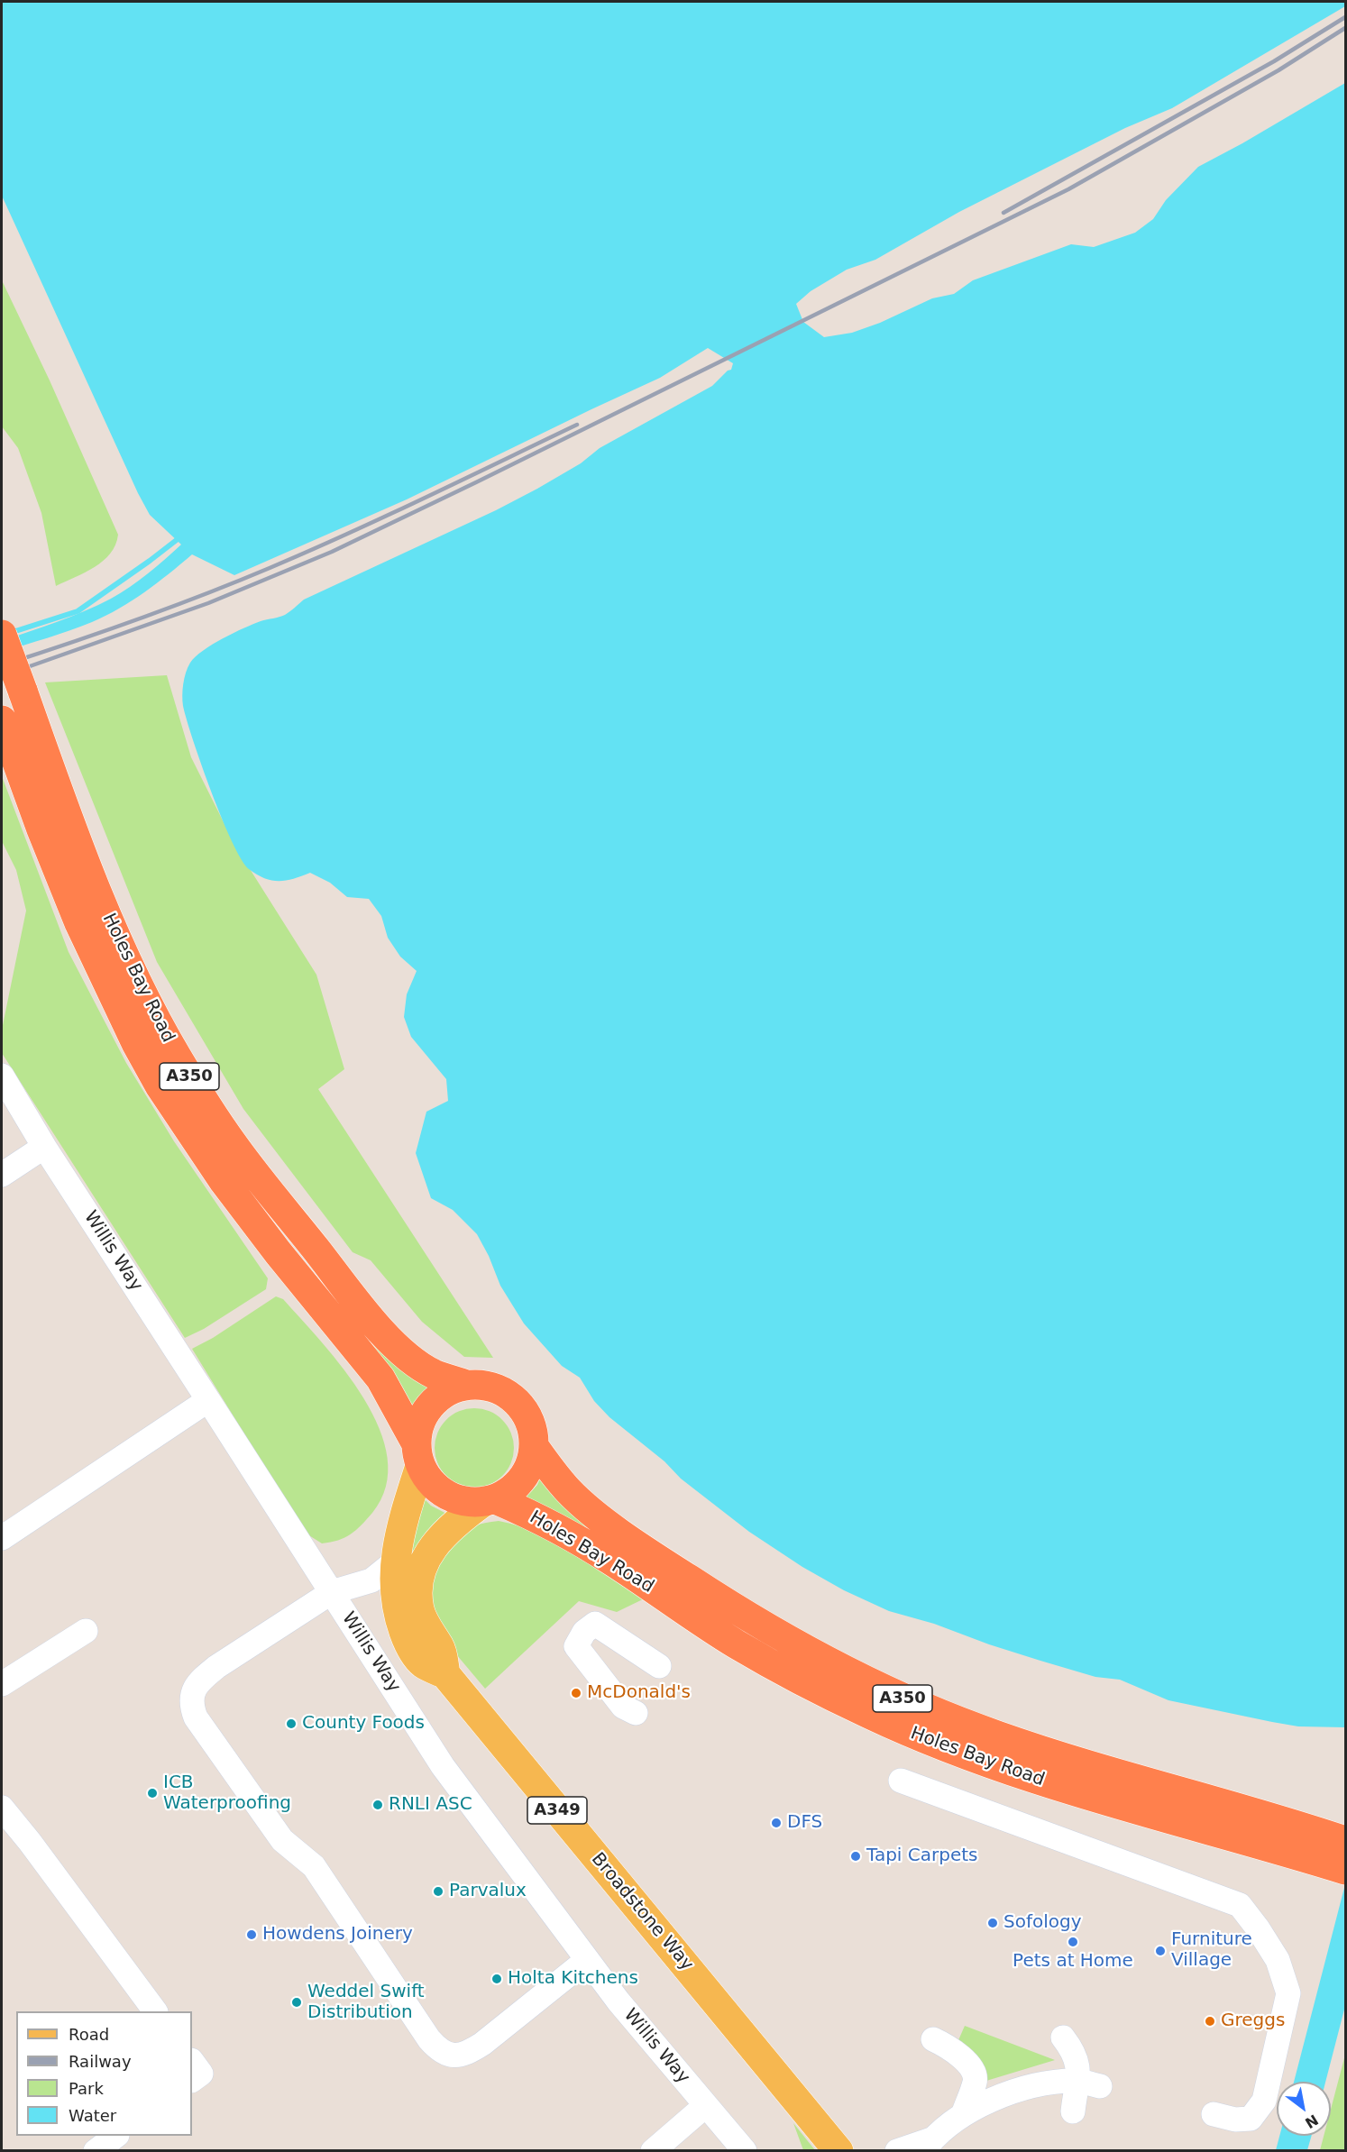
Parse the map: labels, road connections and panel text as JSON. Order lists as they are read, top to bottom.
{
  "streets": {
    "highway": ["Holes Bay Road", "A350"],
    "main road": ["A349", "Broadstone Way"],
    "street": ["Willis Way"]
  },
  "crossings": [
    ["Holes Bay Road", "Broadstone Way"],
    ["Willis Way", "Broadstone Way"]
  ],
  "places": [
    "McDonald's",
    "County Foods",
    "ICB Waterproofing",
    "RNLI ASC",
    "DFS",
    "Tapi Carpets",
    "Parvalux",
    "Sofology",
    "Howdens Joinery",
    "Pets at Home",
    "Furniture Village",
    "Holta Kitchens",
    "Weddel Swift Distribution",
    "Greggs"
  ],
  "legend": [
    "Road",
    "Railway",
    "Park",
    "Water"
  ],
  "north": "bottom right"
}
